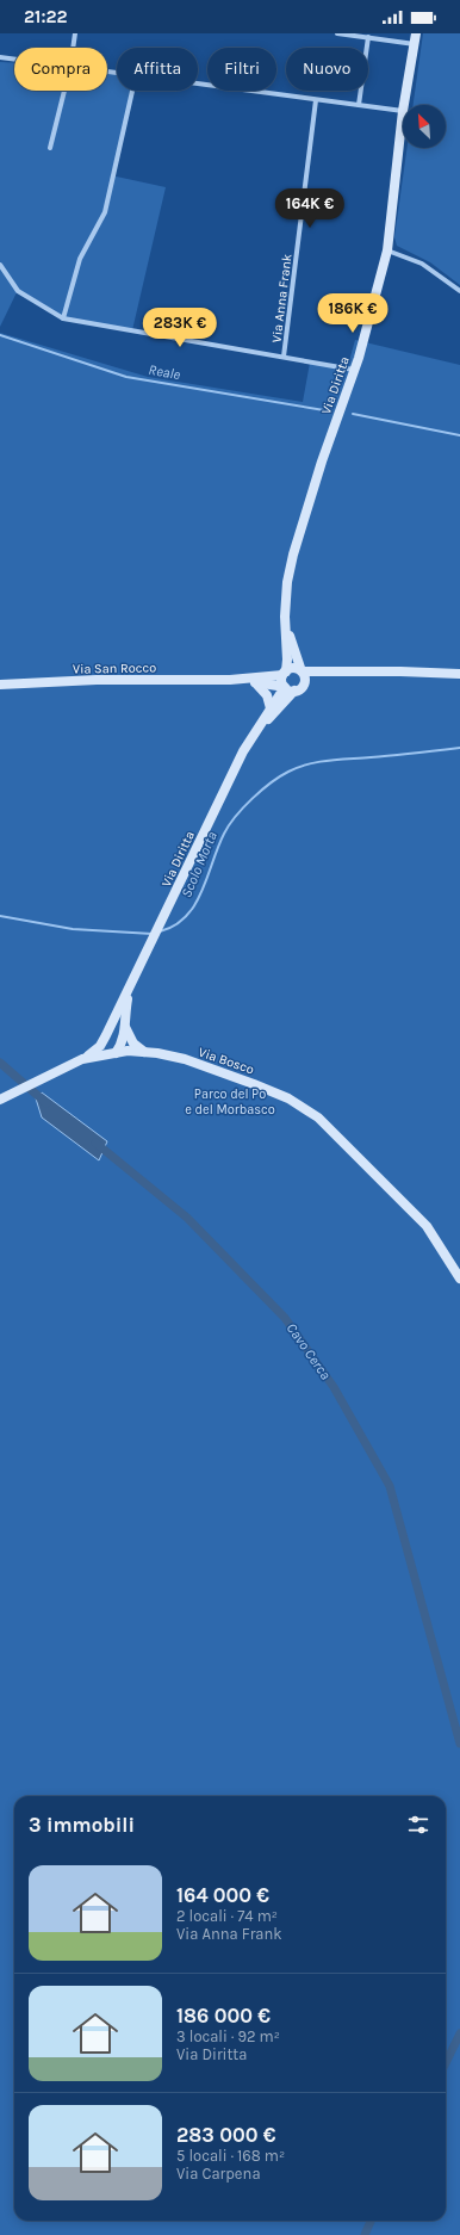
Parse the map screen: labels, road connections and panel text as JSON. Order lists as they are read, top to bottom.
{
  "streets": {
    "street": [
      "Via Anna Frank",
      "Via Diritta",
      "Via San Rocco",
      "Via Bosco"
    ]
  },
  "crossings": [
    ["Via Diritta", "Via San Rocco"],
    ["Via Diritta", "Via Bosco"]
  ],
  "water": ["Reale", "Scolo Morta", "Cavo Cerca"],
  "parks": ["Parco del Po e del Morbasco"],
  "north": "top left",
  "page": {
    "status": "21:22",
    "chip": [
      "Compra",
      "Affitta",
      "Filtri",
      "Nuovo"
    ],
    "price": ["164K €", "186K €", "283K €"],
    "heading": "3 immobili",
    "list": [
      {
        "name": "164 000 €",
        "note": "2 locali · 74 m² · Via Anna Frank"
      },
      {
        "name": "186 000 €",
        "note": "3 locali · 92 m² · Via Diritta"
      },
      {
        "name": "283 000 €",
        "note": "5 locali · 168 m² · Via Carpena"
      }
    ]
  }
}
